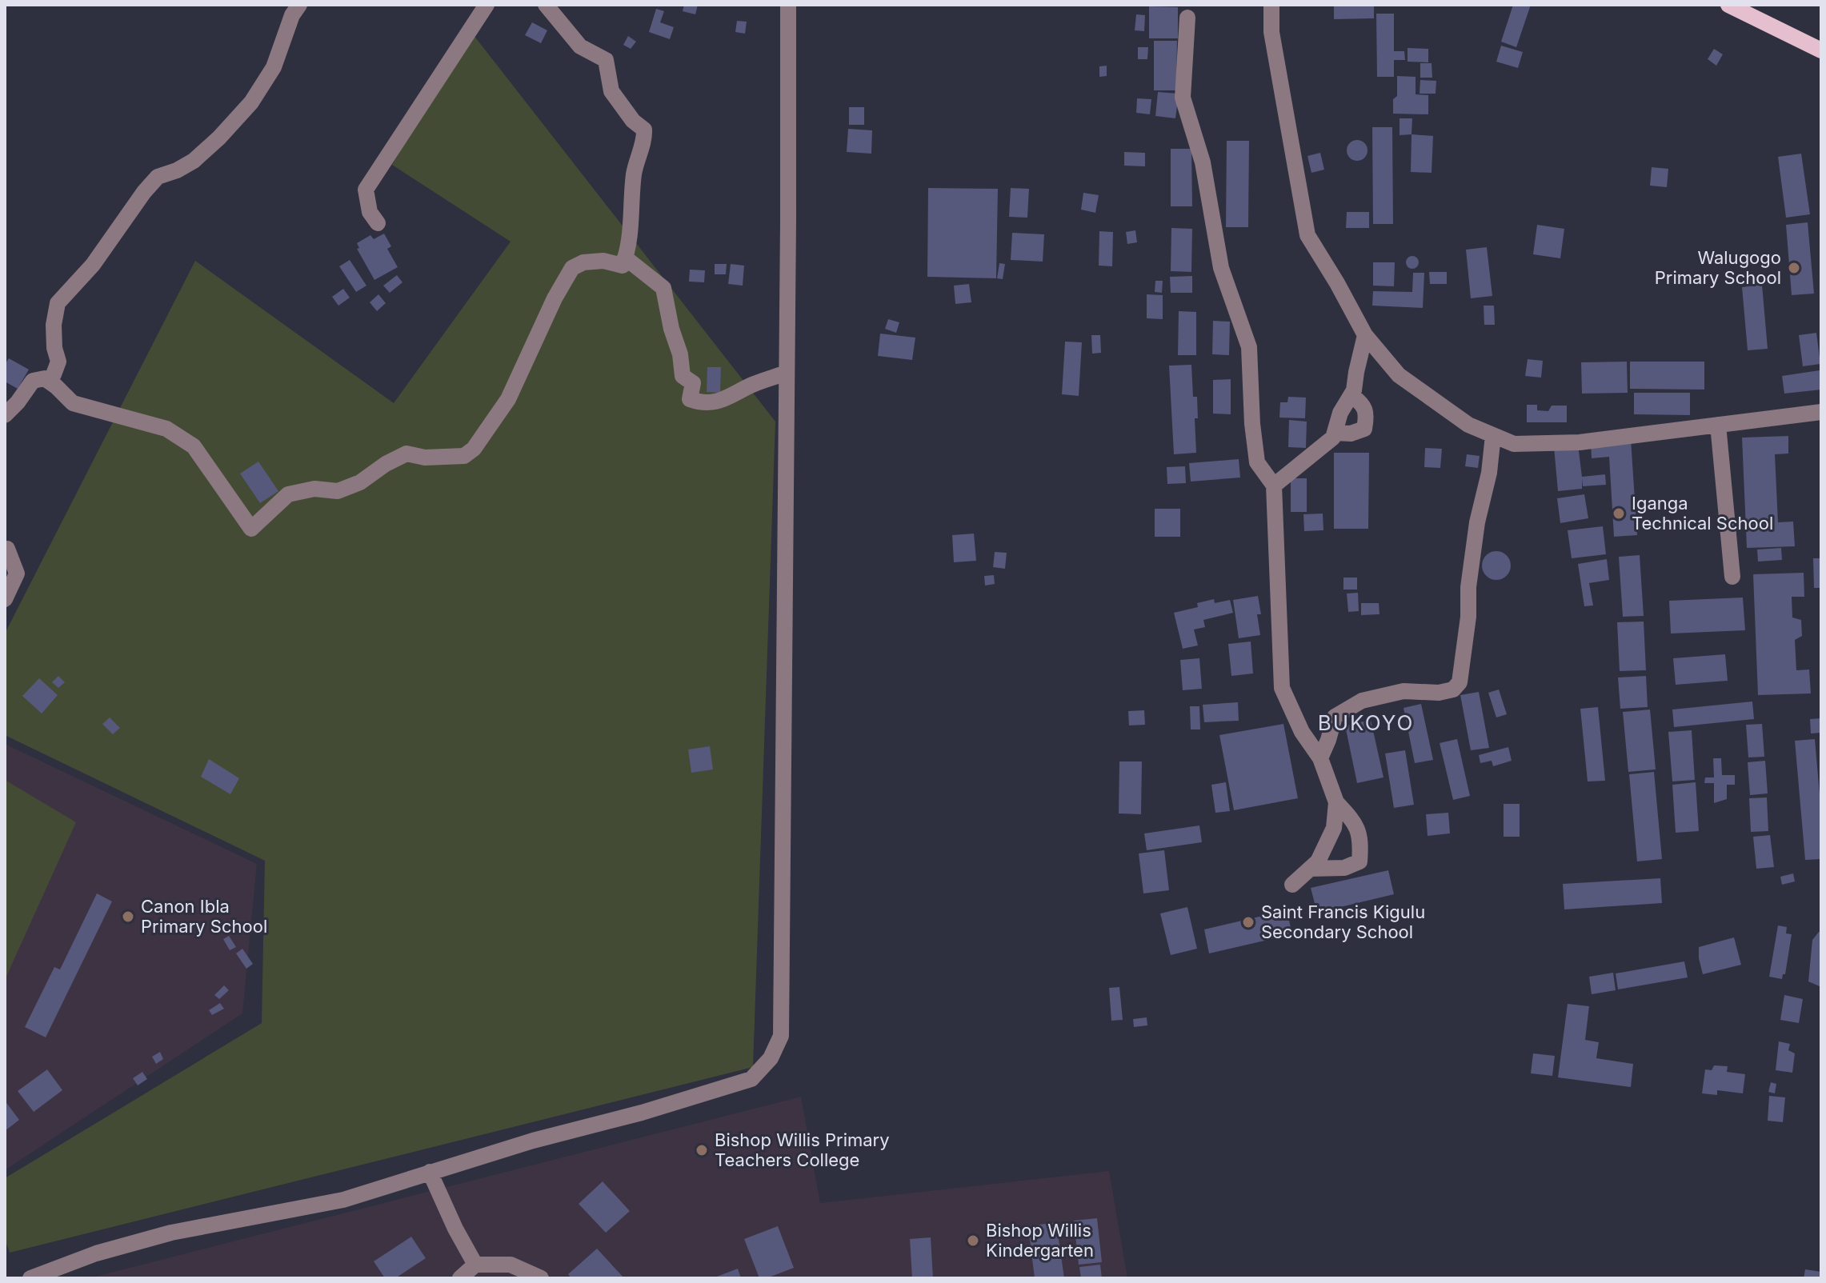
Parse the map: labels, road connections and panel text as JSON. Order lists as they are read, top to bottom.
{
  "districts": ["BUKOYO"],
  "places": [
    "Walugogo Primary School",
    "Iganga Technical School",
    "Canon Ibla Primary School",
    "Saint Francis Kigulu Secondary School",
    "Bishop Willis Primary Teachers College",
    "Bishop Willis Kindergarten"
  ]
}
